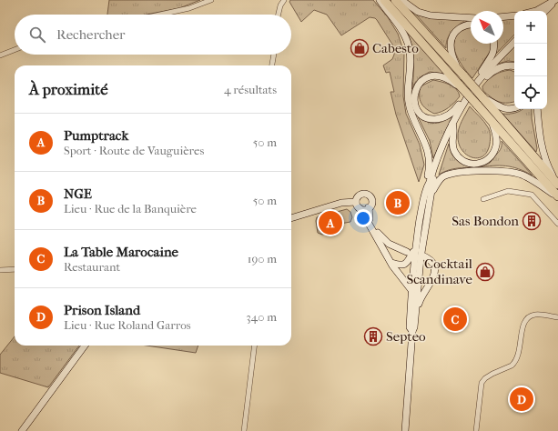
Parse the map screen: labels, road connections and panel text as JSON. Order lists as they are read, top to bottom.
{
  "places": {
    "shop": ["Cabesto", "Cocktail Scandinave"],
    "building": ["Sas Bondon", "Septeo"]
  },
  "north": "top left",
  "page": {
    "map_buttons": ["+", "−"],
    "search": "Rechercher",
    "heading": ["À proximité", "4 résultats"],
    "list": [
      {
        "mark": "A",
        "name": "Pumptrack",
        "note": "Sport · Route de Vauguières",
        "value": "50 m"
      },
      {
        "mark": "B",
        "name": "NGE",
        "note": "Lieu · Rue de la Banquière",
        "value": "50 m"
      },
      {
        "mark": "C",
        "name": "La Table Marocaine",
        "note": "Restaurant",
        "value": "190 m"
      },
      {
        "mark": "D",
        "name": "Prison Island",
        "note": "Lieu · Rue Roland Garros",
        "value": "340 m"
      }
    ],
    "pins": [
      "B",
      "A",
      "C",
      "D"
    ]
  }
}
